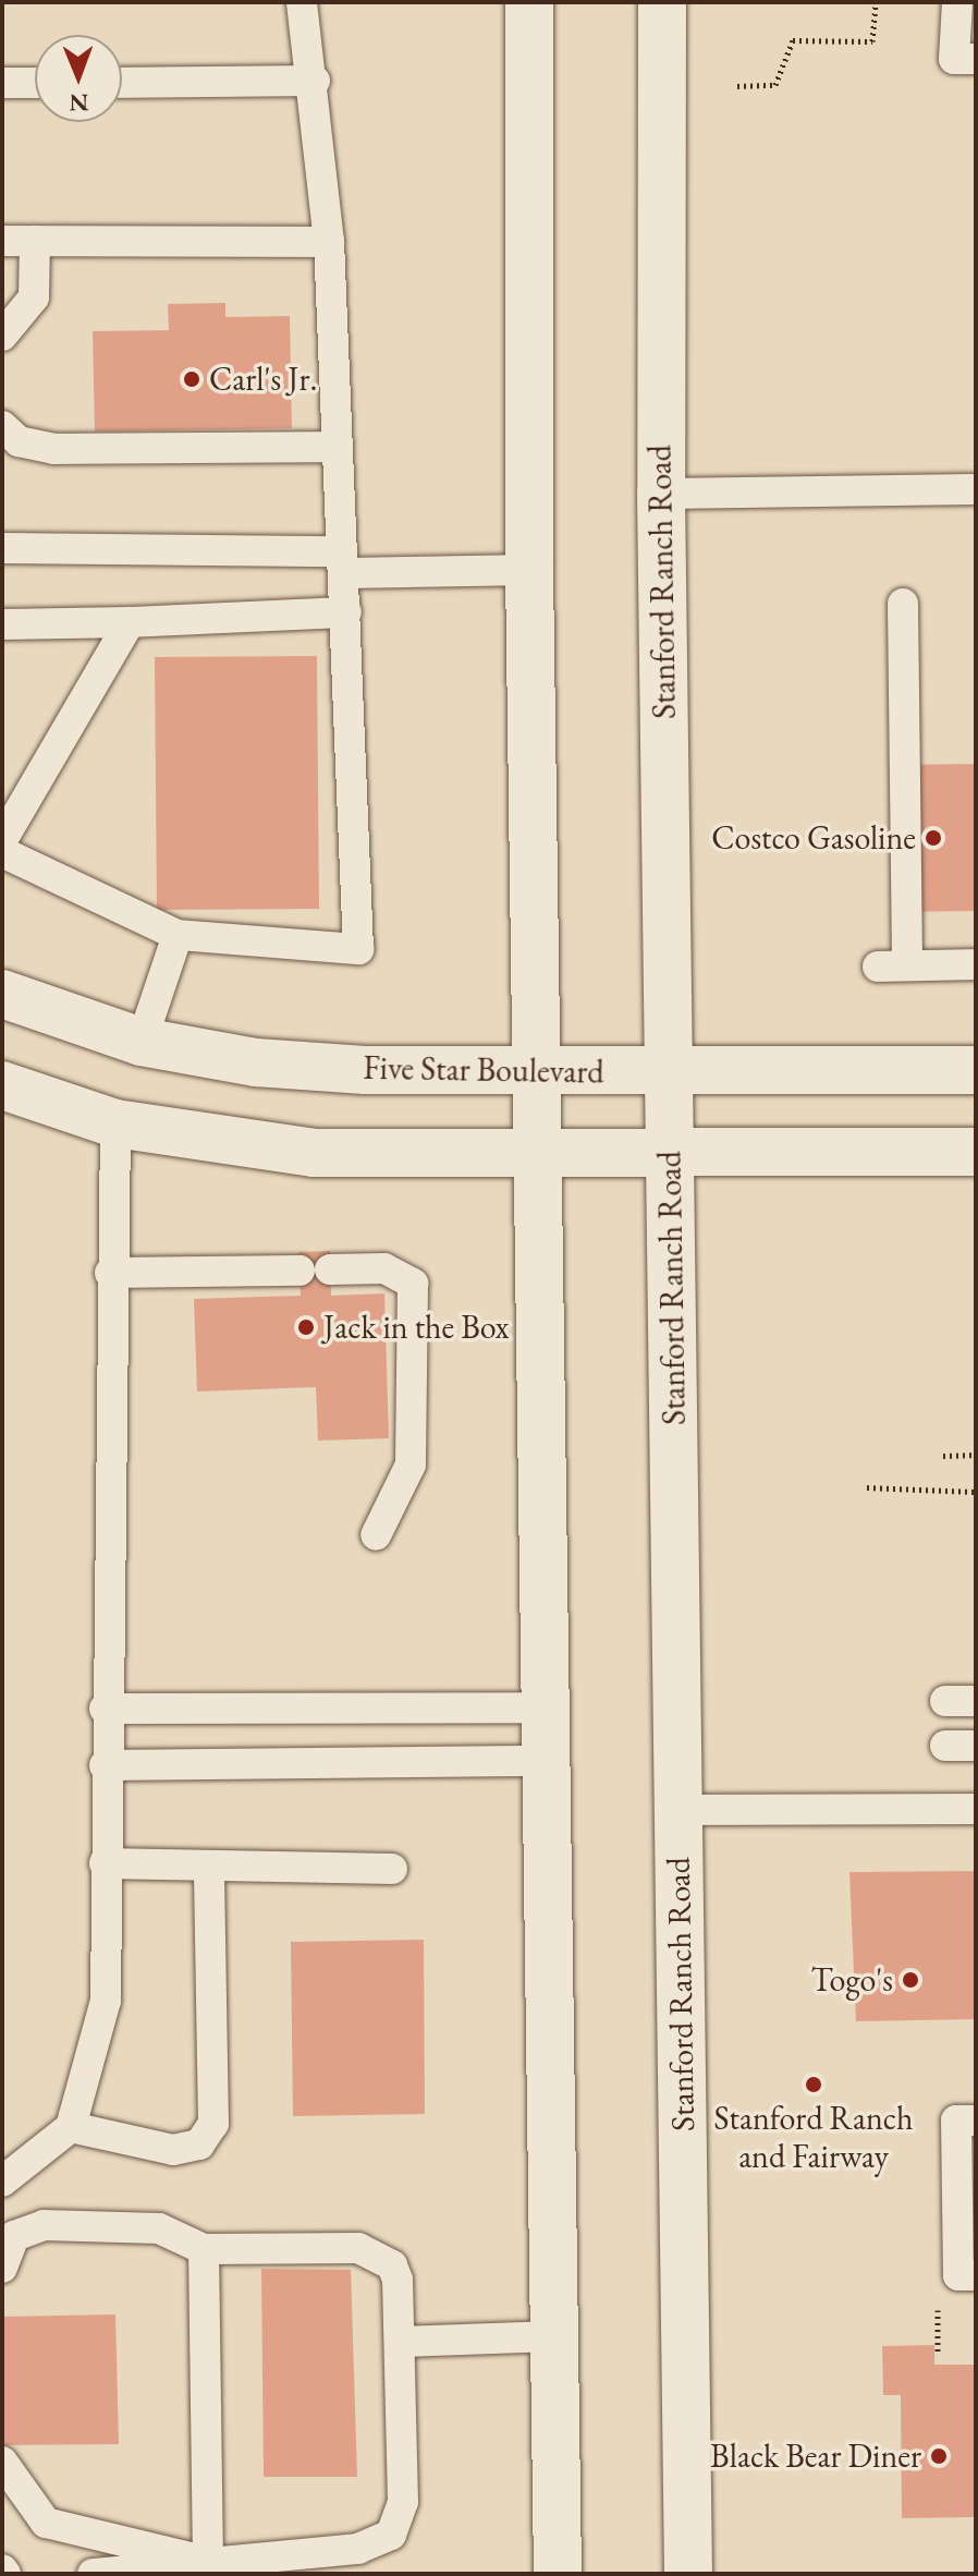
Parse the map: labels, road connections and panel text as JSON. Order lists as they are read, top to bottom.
{
  "streets": {
    "main road": ["Stanford Ranch Road", "Five Star Boulevard"]
  },
  "crossings": [
    ["Stanford Ranch Road", "Five Star Boulevard"]
  ],
  "places": [
    "Carl's Jr.",
    "Costco Gasoline",
    "Jack in the Box",
    "Togo's",
    "Stanford Ranch and Fairway",
    "Black Bear Diner"
  ],
  "north": "bottom"
}
